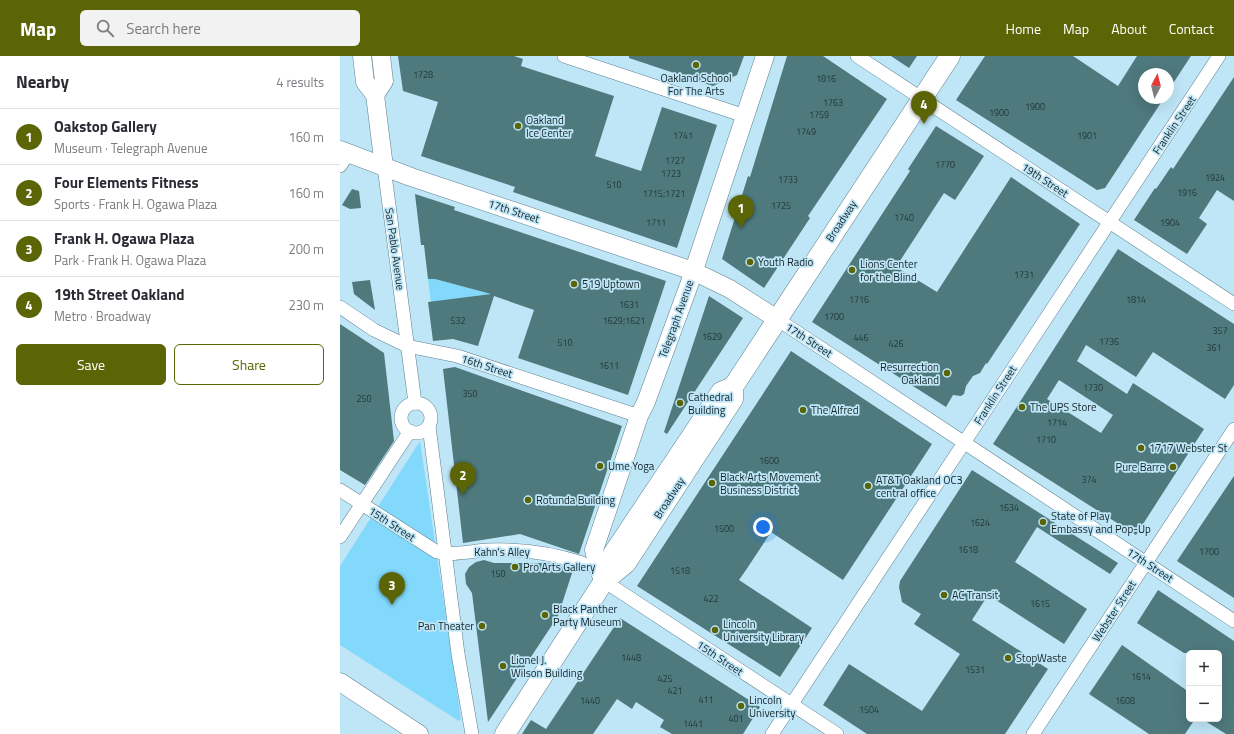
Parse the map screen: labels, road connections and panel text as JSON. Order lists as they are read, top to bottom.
{
  "streets": {
    "main road": [
      "17th Street",
      "Broadway",
      "San Pablo Avenue",
      "Telegraph Avenue"
    ],
    "street": [
      "Franklin Street",
      "19th Street",
      "16th Street",
      "15th Street",
      "Kahn's Alley",
      "Webster Street"
    ]
  },
  "crossings": [
    ["Franklin Street", "19th Street"],
    ["Franklin Street", "17th Street"],
    ["Franklin Street", "15th Street"],
    ["19th Street", "Broadway"],
    ["17th Street", "Broadway"],
    ["17th Street", "San Pablo Avenue"],
    ["17th Street", "Telegraph Avenue"],
    ["17th Street", "Webster Street"],
    ["Broadway", "Telegraph Avenue"],
    ["Broadway", "15th Street"],
    ["San Pablo Avenue", "16th Street"],
    ["Telegraph Avenue", "16th Street"],
    ["Telegraph Avenue", "15th Street"],
    ["15th Street", "Kahn's Alley"]
  ],
  "places": [
    "Oakland School For The Arts",
    "Oakland Ice Center",
    "Youth Radio",
    "Lions Center for the Blind",
    "519 Uptown",
    "Resurrection Oakland",
    "Cathedral Building",
    "The UPS Store",
    "The Alfred",
    "1717 Webster St",
    "Ume Yoga",
    "Pure Barre",
    "Black Arts Movement Business District",
    "AT&T Oakland OC3 central office",
    "Rotunda Building",
    "State of Play Embassy and Pop-Up",
    "Pro Arts Gallery",
    "AC Transit",
    "Black Panther Party Museum",
    "Pan Theater",
    "Lincoln University Library",
    "StopWaste",
    "Lionel J. Wilson Building",
    "Lincoln University"
  ],
  "house_numbers": [
    "1728",
    "1816",
    "1763",
    "1900",
    "1900",
    "1759",
    "1749",
    "1741",
    "1901",
    "1727",
    "1770",
    "1723",
    "1924",
    "1733",
    "510",
    "1916",
    "1715;1721",
    "1725",
    "1740",
    "1711",
    "1904",
    "1731",
    "1716",
    "1814",
    "1631",
    "1700",
    "532",
    "1629;1621",
    "357",
    "1629",
    "446",
    "1736",
    "510",
    "426",
    "361",
    "1611",
    "1730",
    "350",
    "250",
    "1714",
    "1710",
    "1600",
    "374",
    "1634",
    "1624",
    "1500",
    "1618",
    "1700",
    "1518",
    "150",
    "422",
    "1615",
    "1448",
    "1531",
    "1614",
    "425",
    "421",
    "411",
    "1440",
    "1608",
    "1504",
    "401",
    "1441"
  ],
  "north": "top",
  "page": {
    "header": "Map",
    "search": "Search here",
    "nav": [
      "Home",
      "Map",
      "About",
      "Contact"
    ],
    "heading": ["Nearby", "4 results"],
    "pins": [
      "4",
      "1",
      "2",
      "3"
    ],
    "list": [
      {
        "mark": "1",
        "name": "Oakstop Gallery",
        "note": "Museum · Telegraph Avenue",
        "value": "160 m"
      },
      {
        "mark": "2",
        "name": "Four Elements Fitness",
        "note": "Sports · Frank H. Ogawa Plaza",
        "value": "160 m"
      },
      {
        "mark": "3",
        "name": "Frank H. Ogawa Plaza",
        "note": "Park · Frank H. Ogawa Plaza",
        "value": "200 m"
      },
      {
        "mark": "4",
        "name": "19th Street Oakland",
        "note": "Metro · Broadway",
        "value": "230 m"
      }
    ],
    "buttons": ["Save", "Share"],
    "map_buttons": ["+", "−"]
  }
}
